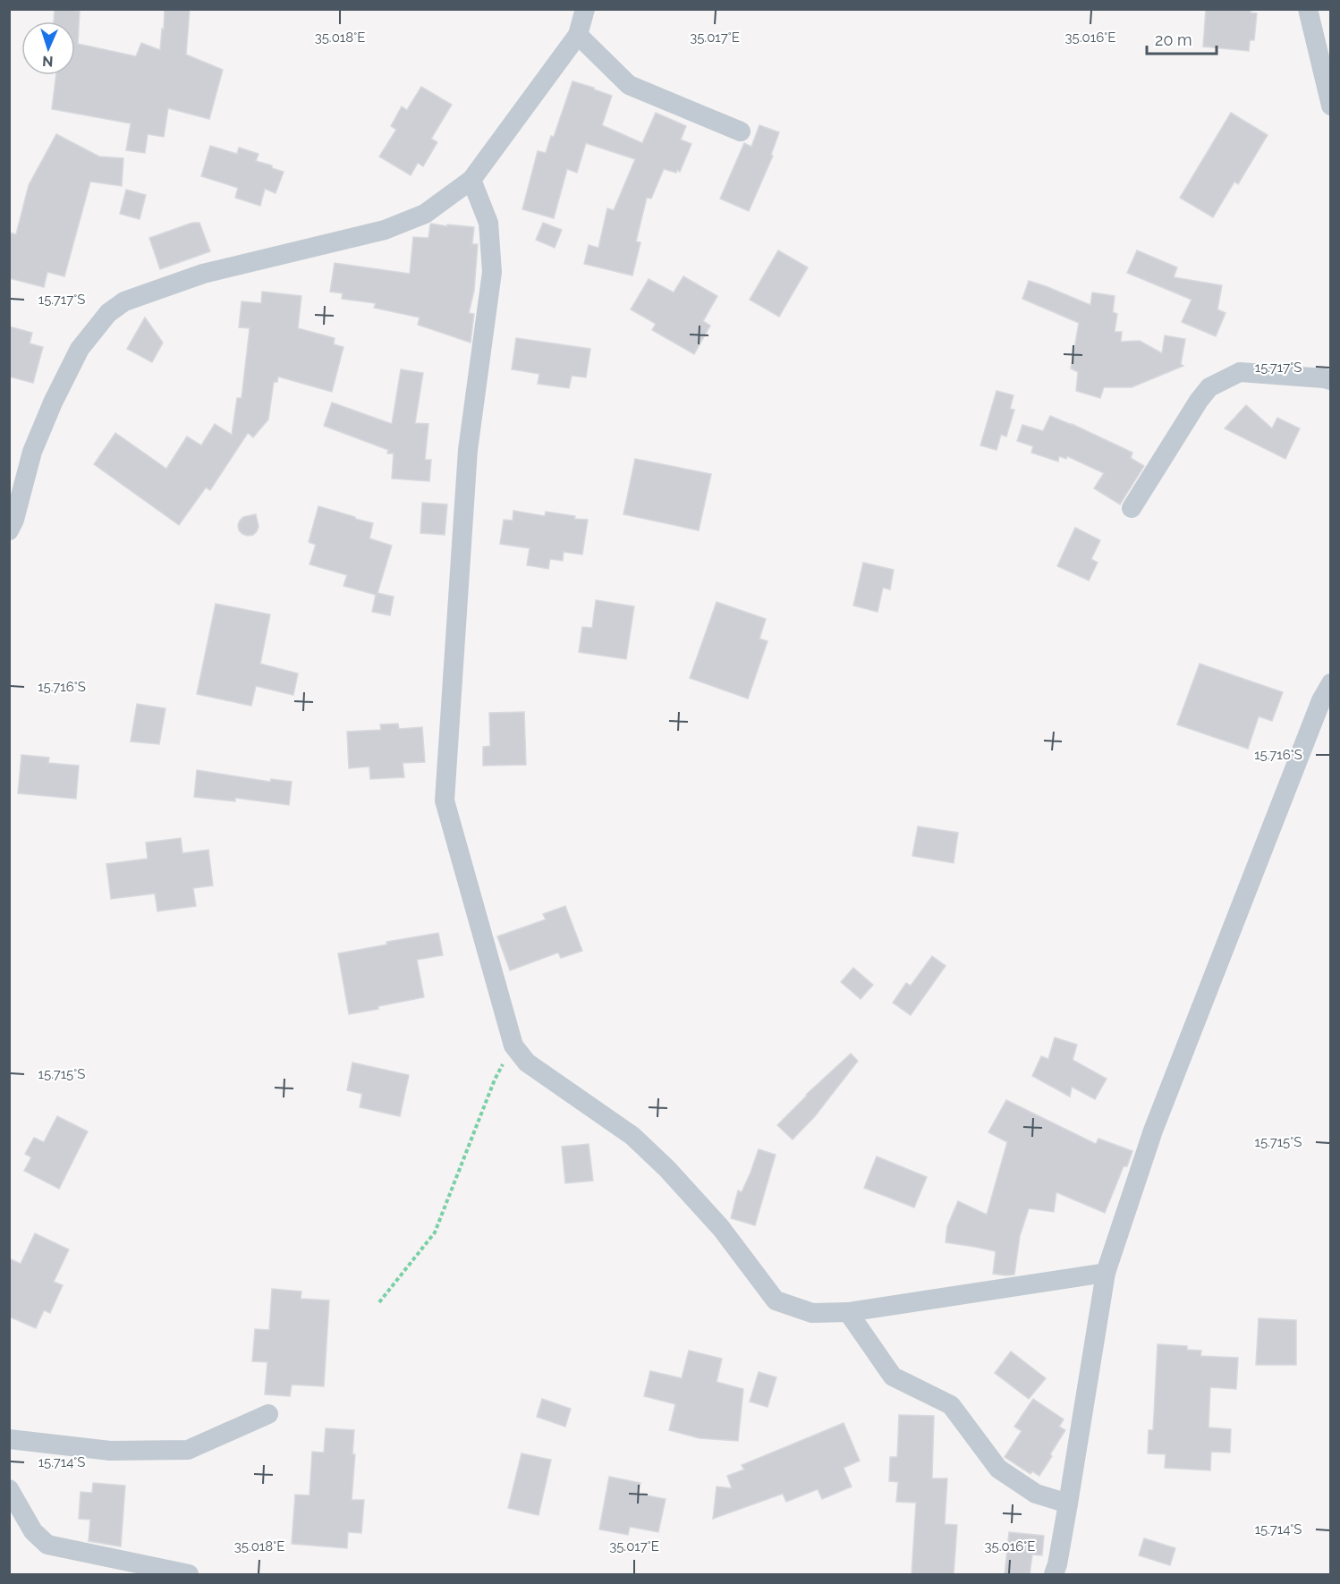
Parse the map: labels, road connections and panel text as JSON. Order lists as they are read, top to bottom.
{
  "scale_bar": "20 m",
  "north": "bottom",
  "coordinates": [
    "35.018°E",
    "35.017°E",
    "35.016°E",
    "15.717°S",
    "15.716°S",
    "15.715°S",
    "15.714°S"
  ]
}
